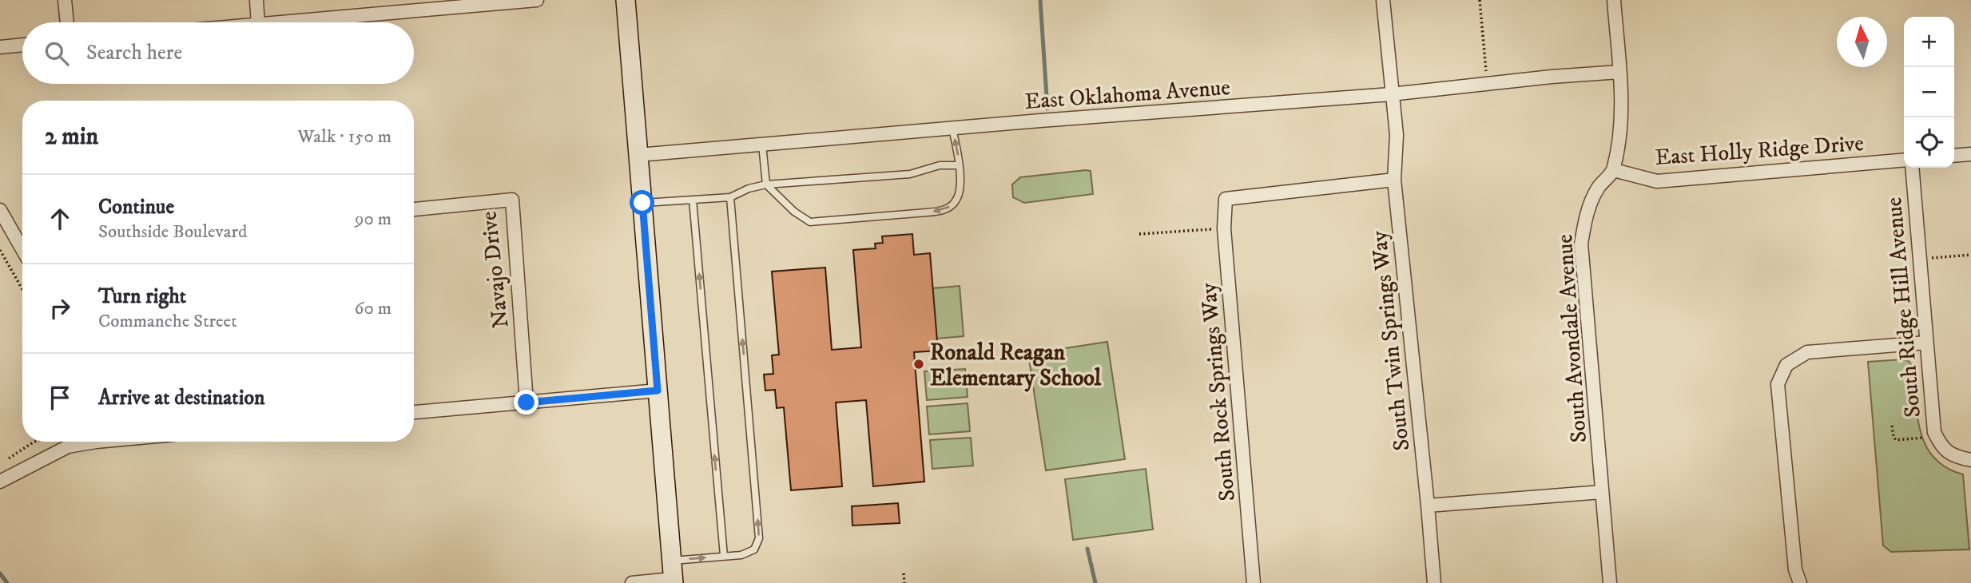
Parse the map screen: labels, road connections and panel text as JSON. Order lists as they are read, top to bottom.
{
  "streets": {
    "street": [
      "East Oklahoma Avenue",
      "East Holly Ridge Drive",
      "Navajo Drive",
      "South Ridge Hill Avenue",
      "South Avondale Avenue",
      "South Twin Springs Way",
      "South Rock Springs Way"
    ]
  },
  "crossings": [
    ["East Oklahoma Avenue", "South Avondale Avenue"],
    ["East Oklahoma Avenue", "South Twin Springs Way"],
    ["East Holly Ridge Drive", "South Avondale Avenue"],
    ["South Twin Springs Way", "South Rock Springs Way"]
  ],
  "places": ["Ronald Reagan Elementary School"],
  "north": "top",
  "page": {
    "map_buttons": ["+", "−"],
    "search": "Search here",
    "heading": ["2 min", "Walk · 150 m"],
    "list": [
      ["Continue", "Southside Boulevard", "90 m"],
      ["Turn right", "Commanche Street", "60 m"],
      "Arrive at destination"
    ]
  }
}
